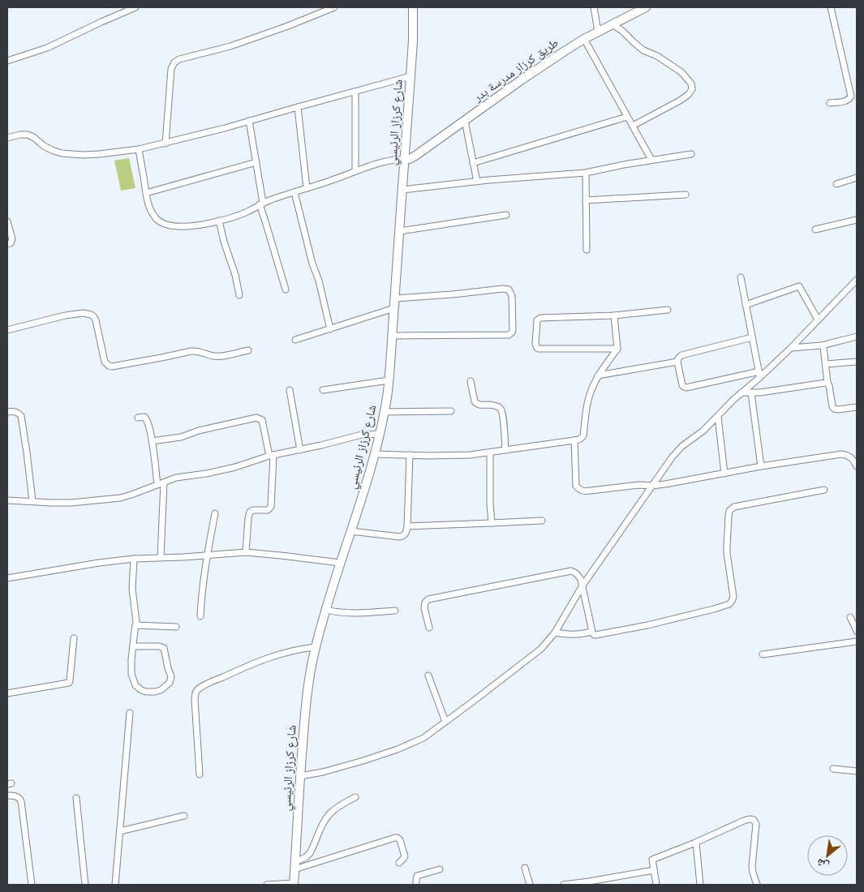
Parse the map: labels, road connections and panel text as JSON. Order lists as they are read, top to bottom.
{
  "streets": {
    "street": ["طريق كرزاز مدرسة بدر", "شارع كرزاز الرئيسي"]
  },
  "crossings": [
    ["طريق كرزاز مدرسة بدر", "شارع كرزاز الرئيسي"]
  ],
  "north": "bottom left"
}
